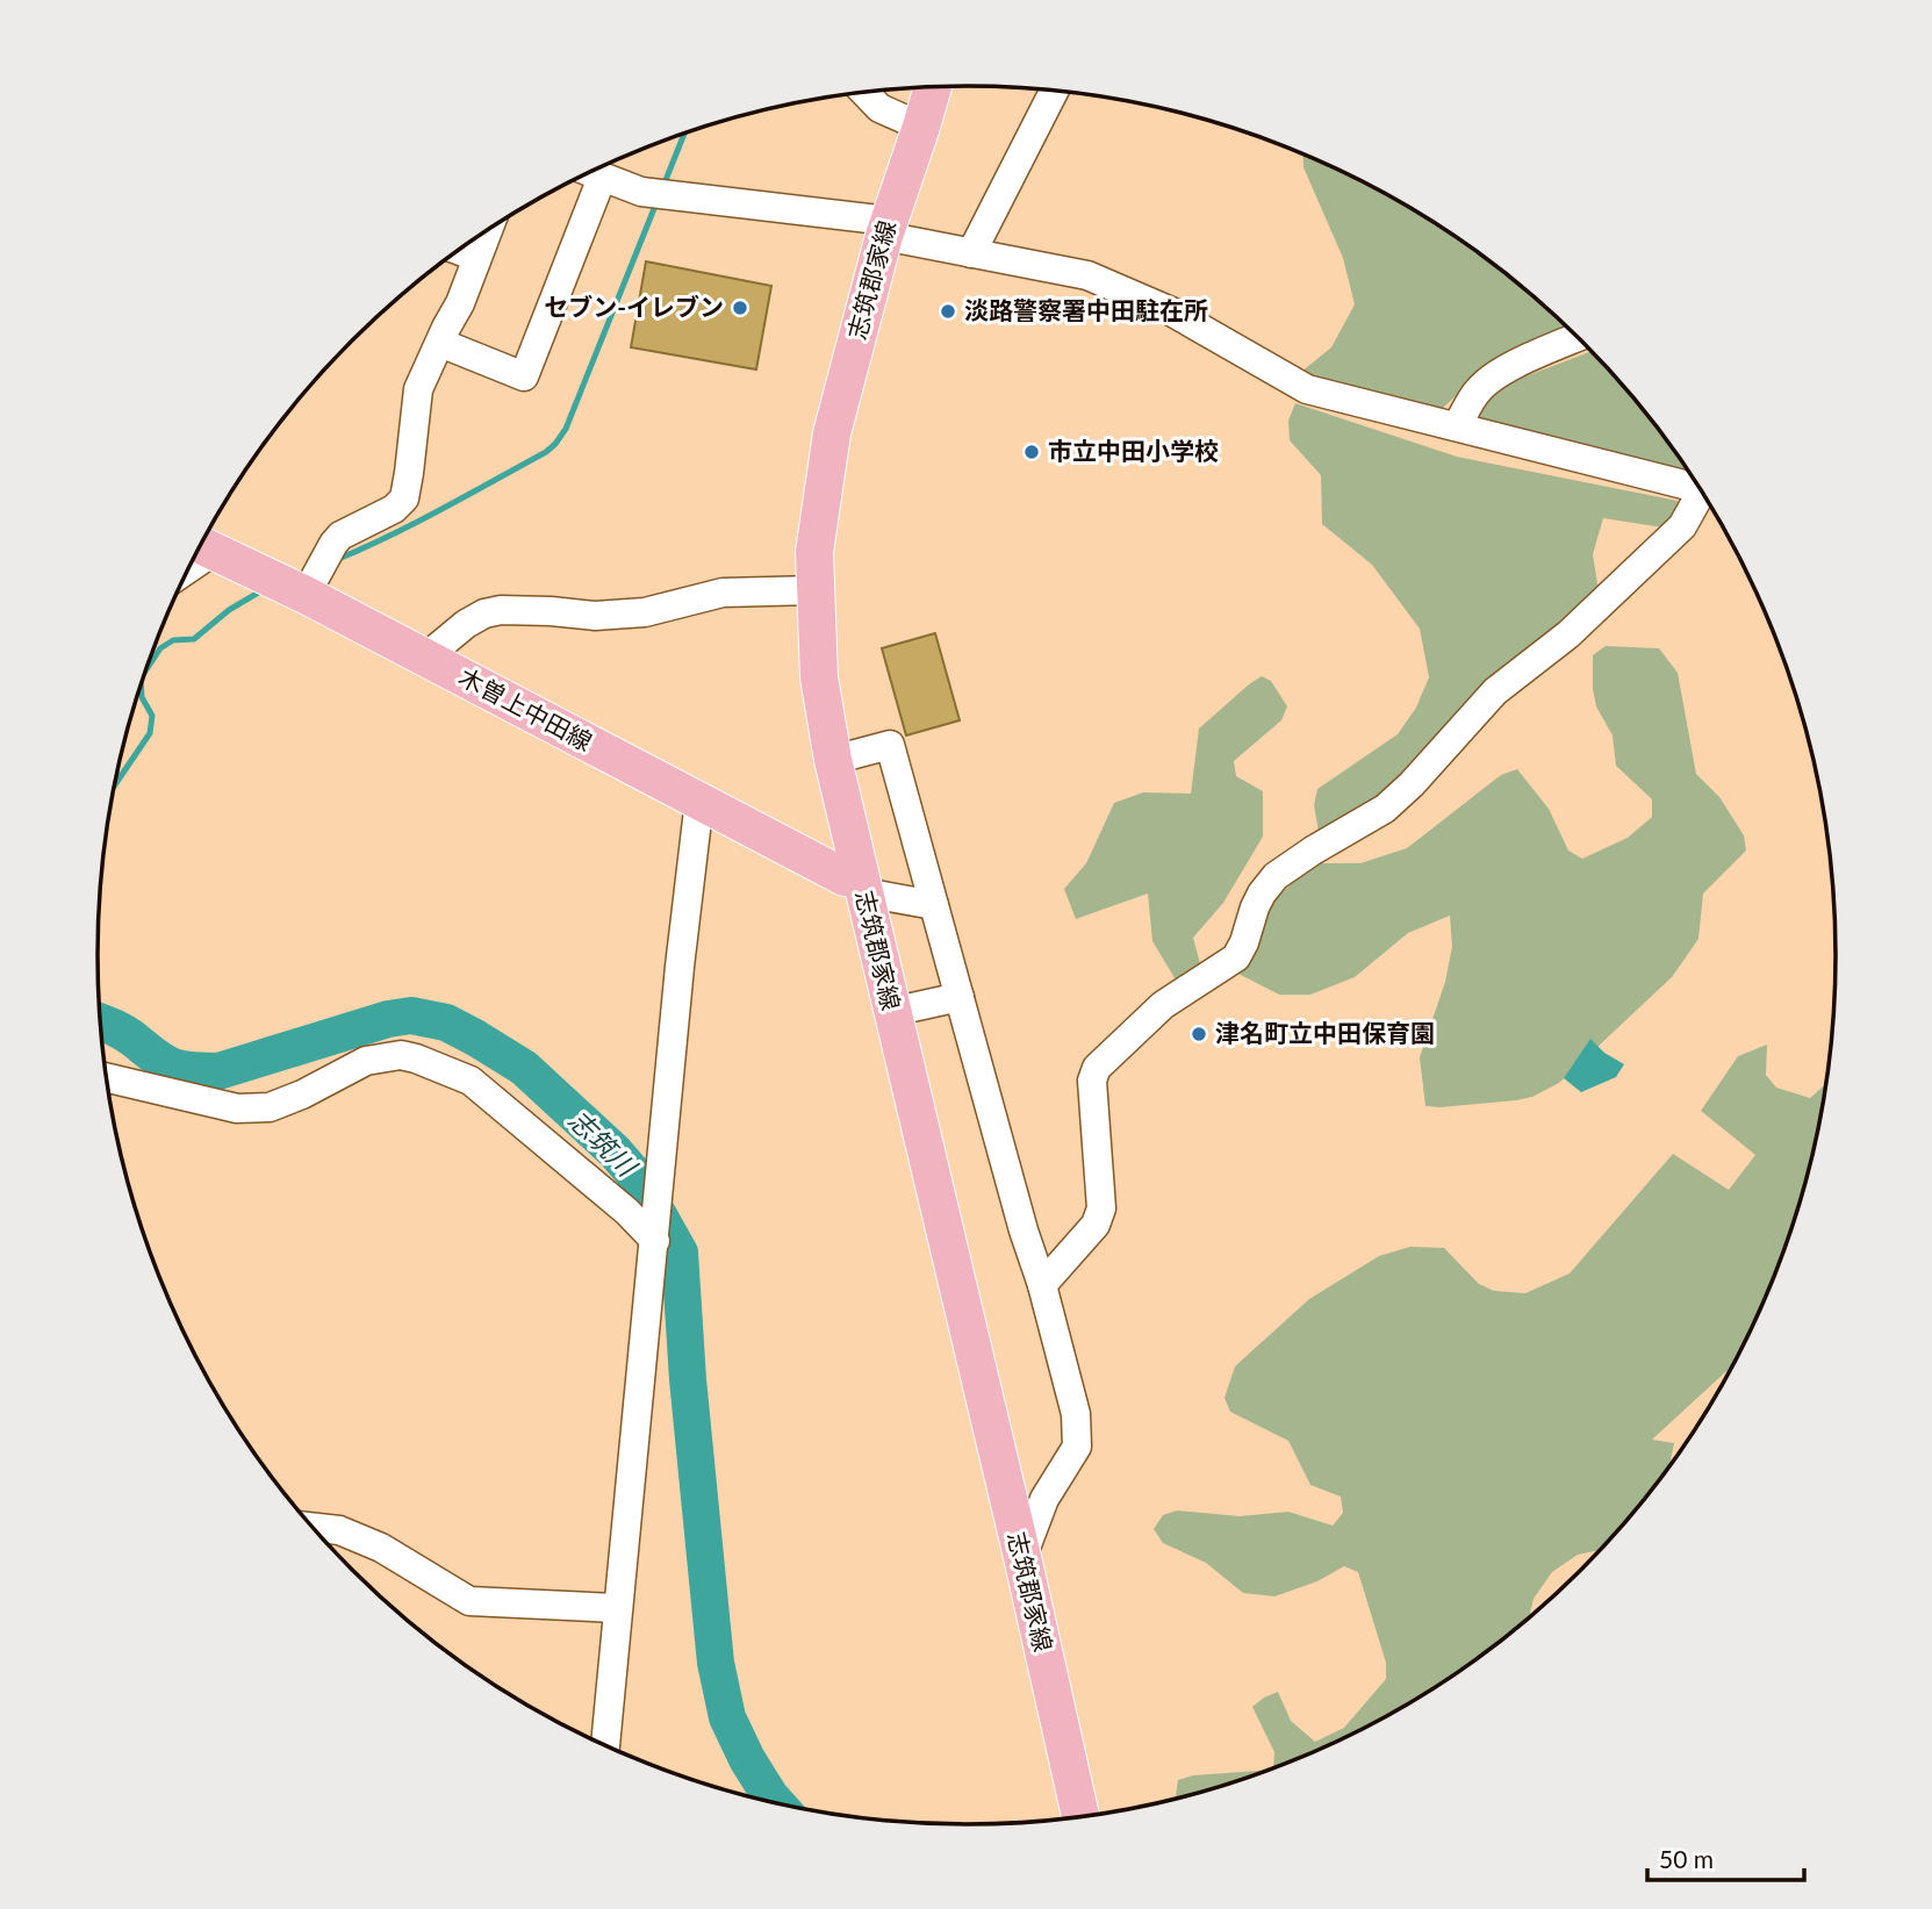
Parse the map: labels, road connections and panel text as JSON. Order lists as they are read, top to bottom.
{
  "streets": {
    "main road": ["志筑郡家線", "木曽上中田線"]
  },
  "crossings": [
    ["志筑郡家線", "木曽上中田線"]
  ],
  "water": ["志筑川"],
  "places": [
    "セブン-イレブン",
    "淡路警察署中田駐在所",
    "市立中田小学校",
    "津名町立中田保育園"
  ],
  "scale_bar": "50 m"
}
